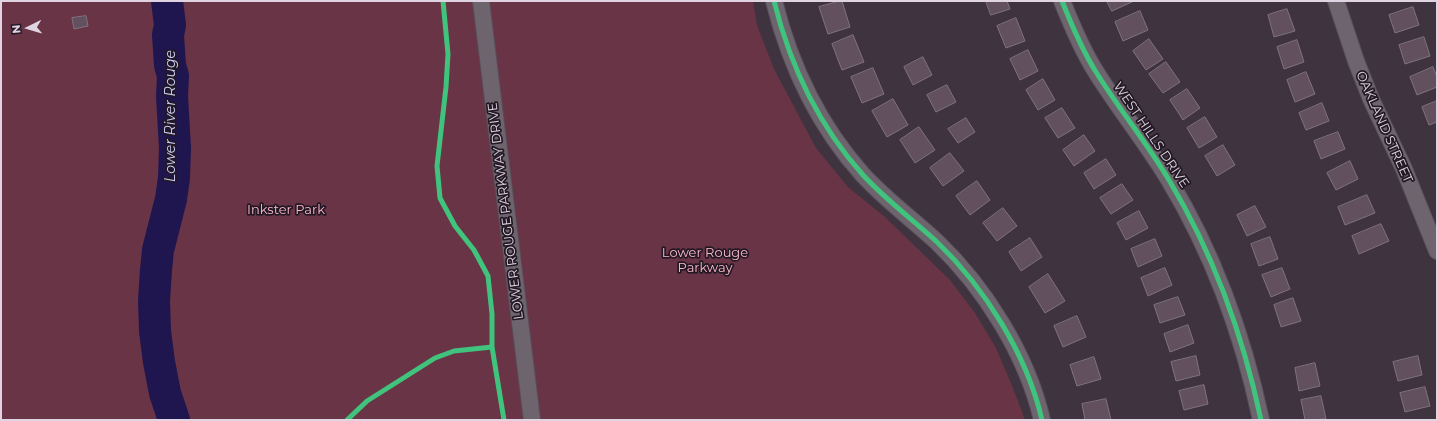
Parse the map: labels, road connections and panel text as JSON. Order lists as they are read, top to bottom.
{
  "streets": {
    "street": ["OAKLAND STREET", "WEST HILLS DRIVE", "LOWER ROUGE PARKWAY DRIVE"]
  },
  "water": ["Lower River Rouge"],
  "parks": ["Inkster Park", "Lower Rouge Parkway"],
  "north": "left"
}
